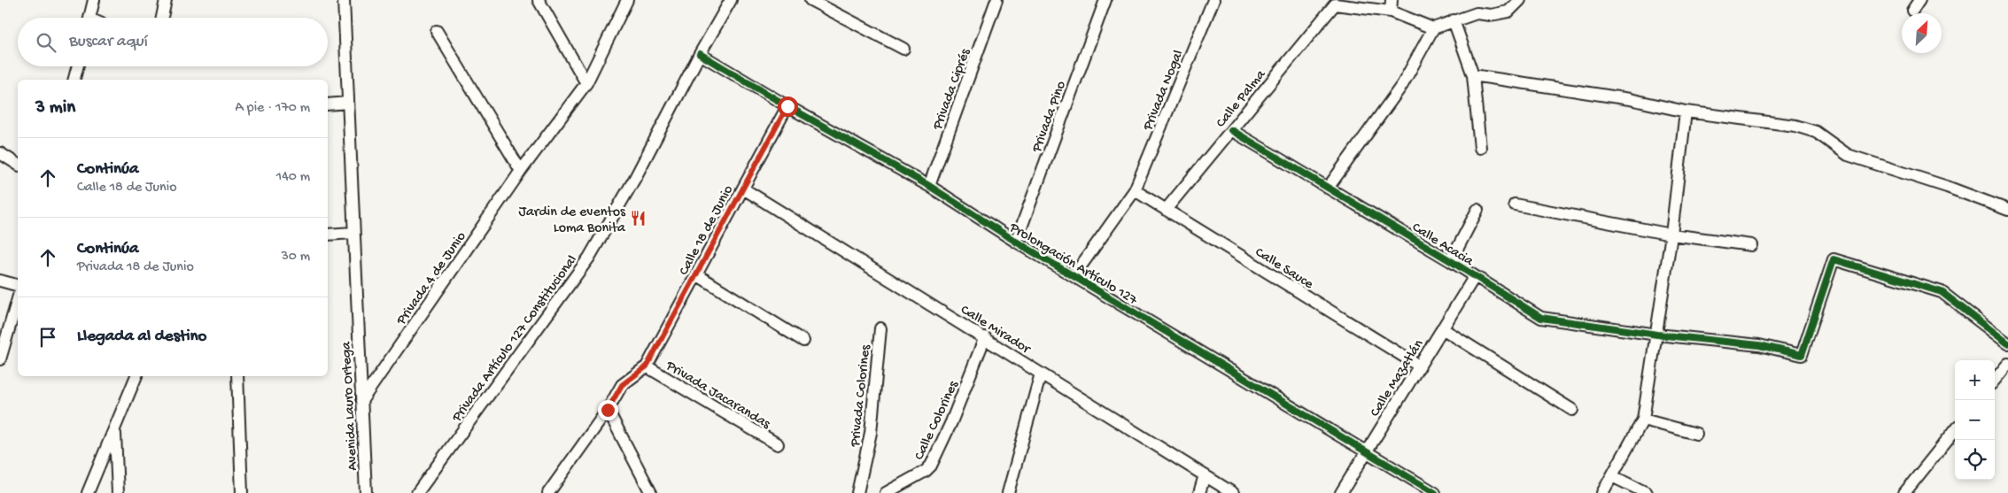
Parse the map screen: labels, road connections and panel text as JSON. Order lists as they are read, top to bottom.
{
  "streets": {
    "street": [
      "Privada Ciprés",
      "Privada Nogal",
      "Calle Palma",
      "Privada Pino",
      "Calle 18 de Junio",
      "Calle Acacia",
      "Prolongación Artículo 127",
      "Calle Sauce",
      "Privada 4 de Junio",
      "Calle Mirador",
      "Privada Artículo 127 Constitucional",
      "Calle Mazatlán",
      "Privada Jacarandas",
      "Privada Colorines",
      "Avenida Lauro Ortega",
      "Calle Colorines"
    ]
  },
  "crossings": [
    ["Privada Ciprés", "Prolongación Artículo 127"],
    ["Privada Nogal", "Prolongación Artículo 127"],
    ["Privada Nogal", "Calle Sauce"],
    ["Calle Palma", "Calle Acacia"],
    ["Calle Palma", "Calle Sauce"],
    ["Privada Pino", "Prolongación Artículo 127"],
    ["Calle 18 de Junio", "Prolongación Artículo 127"],
    ["Calle 18 de Junio", "Calle Mirador"],
    ["Calle 18 de Junio", "Privada Jacarandas"],
    ["Calle Acacia", "Calle Mazatlán"],
    ["Prolongación Artículo 127", "Privada Artículo 127 Constitucional"],
    ["Prolongación Artículo 127", "Calle Mazatlán"],
    ["Calle Sauce", "Calle Mazatlán"],
    ["Privada 4 de Junio", "Avenida Lauro Ortega"],
    ["Calle Mirador", "Calle Colorines"]
  ],
  "places": {
    "restaurant": ["Jardin de eventos Loma Bonita"]
  },
  "north": "top right",
  "page": {
    "search": "Buscar aquí",
    "heading": ["3 min", "A pie · 170 m"],
    "list": [
      ["Continúa", "Calle 18 de Junio", "140 m"],
      ["Continúa", "Privada 18 de Junio", "30 m"],
      "Llegada al destino"
    ],
    "map_buttons": ["+", "−"]
  }
}
